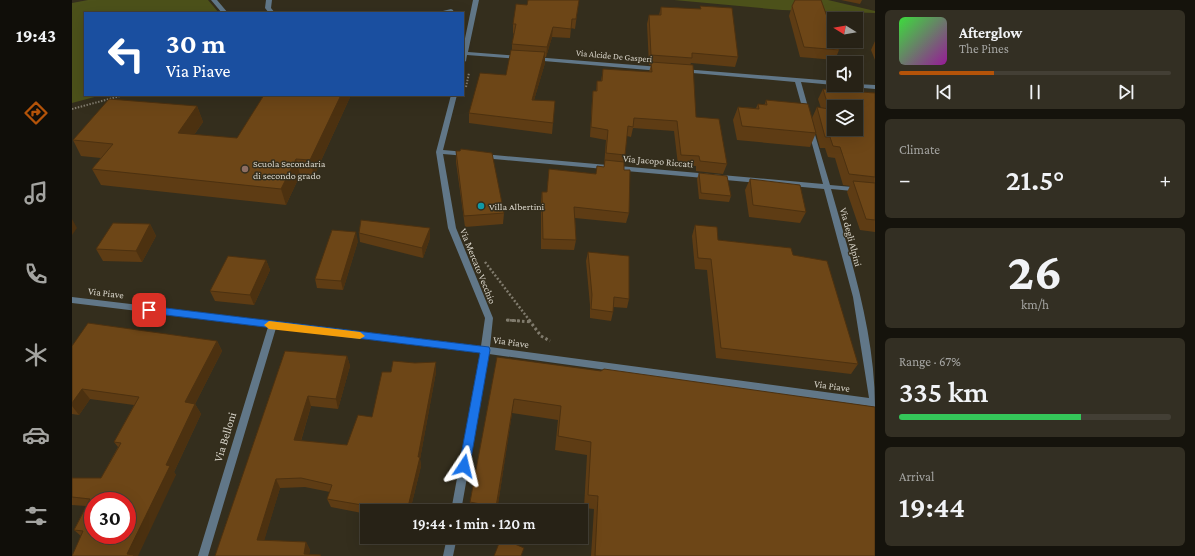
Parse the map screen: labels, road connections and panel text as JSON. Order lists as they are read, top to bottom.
{
  "streets": {
    "street": [
      "Via Alcide De Gasperi",
      "Via Jacopo Riccati",
      "Via degli Alpini",
      "Via Mercato Vecchio",
      "Via Piave",
      "Via Belloni"
    ]
  },
  "crossings": [
    ["Via Jacopo Riccati", "Via degli Alpini"],
    ["Via Jacopo Riccati", "Via Mercato Vecchio"],
    ["Via degli Alpini", "Via Piave"],
    ["Via Mercato Vecchio", "Via Piave"],
    ["Via Piave", "Via Belloni"]
  ],
  "places": ["Scuola Secondaria di secondo grado", "Villa Albertini"],
  "north": "left",
  "page": {
    "tabs": "19:43",
    "turn": ["30 m", "Via Piave"],
    "song": ["Afterglow", "The Pines"],
    "tile": [
      "Climate",
      ["26", "km/h"],
      ["Range · 67%", "335 km"],
      ["Arrival", "19:44"]
    ],
    "heat": ["−", "21.5°", "+"],
    "limit": "30",
    "trip": "19:44 · 1 min · 120 m"
  }
}
